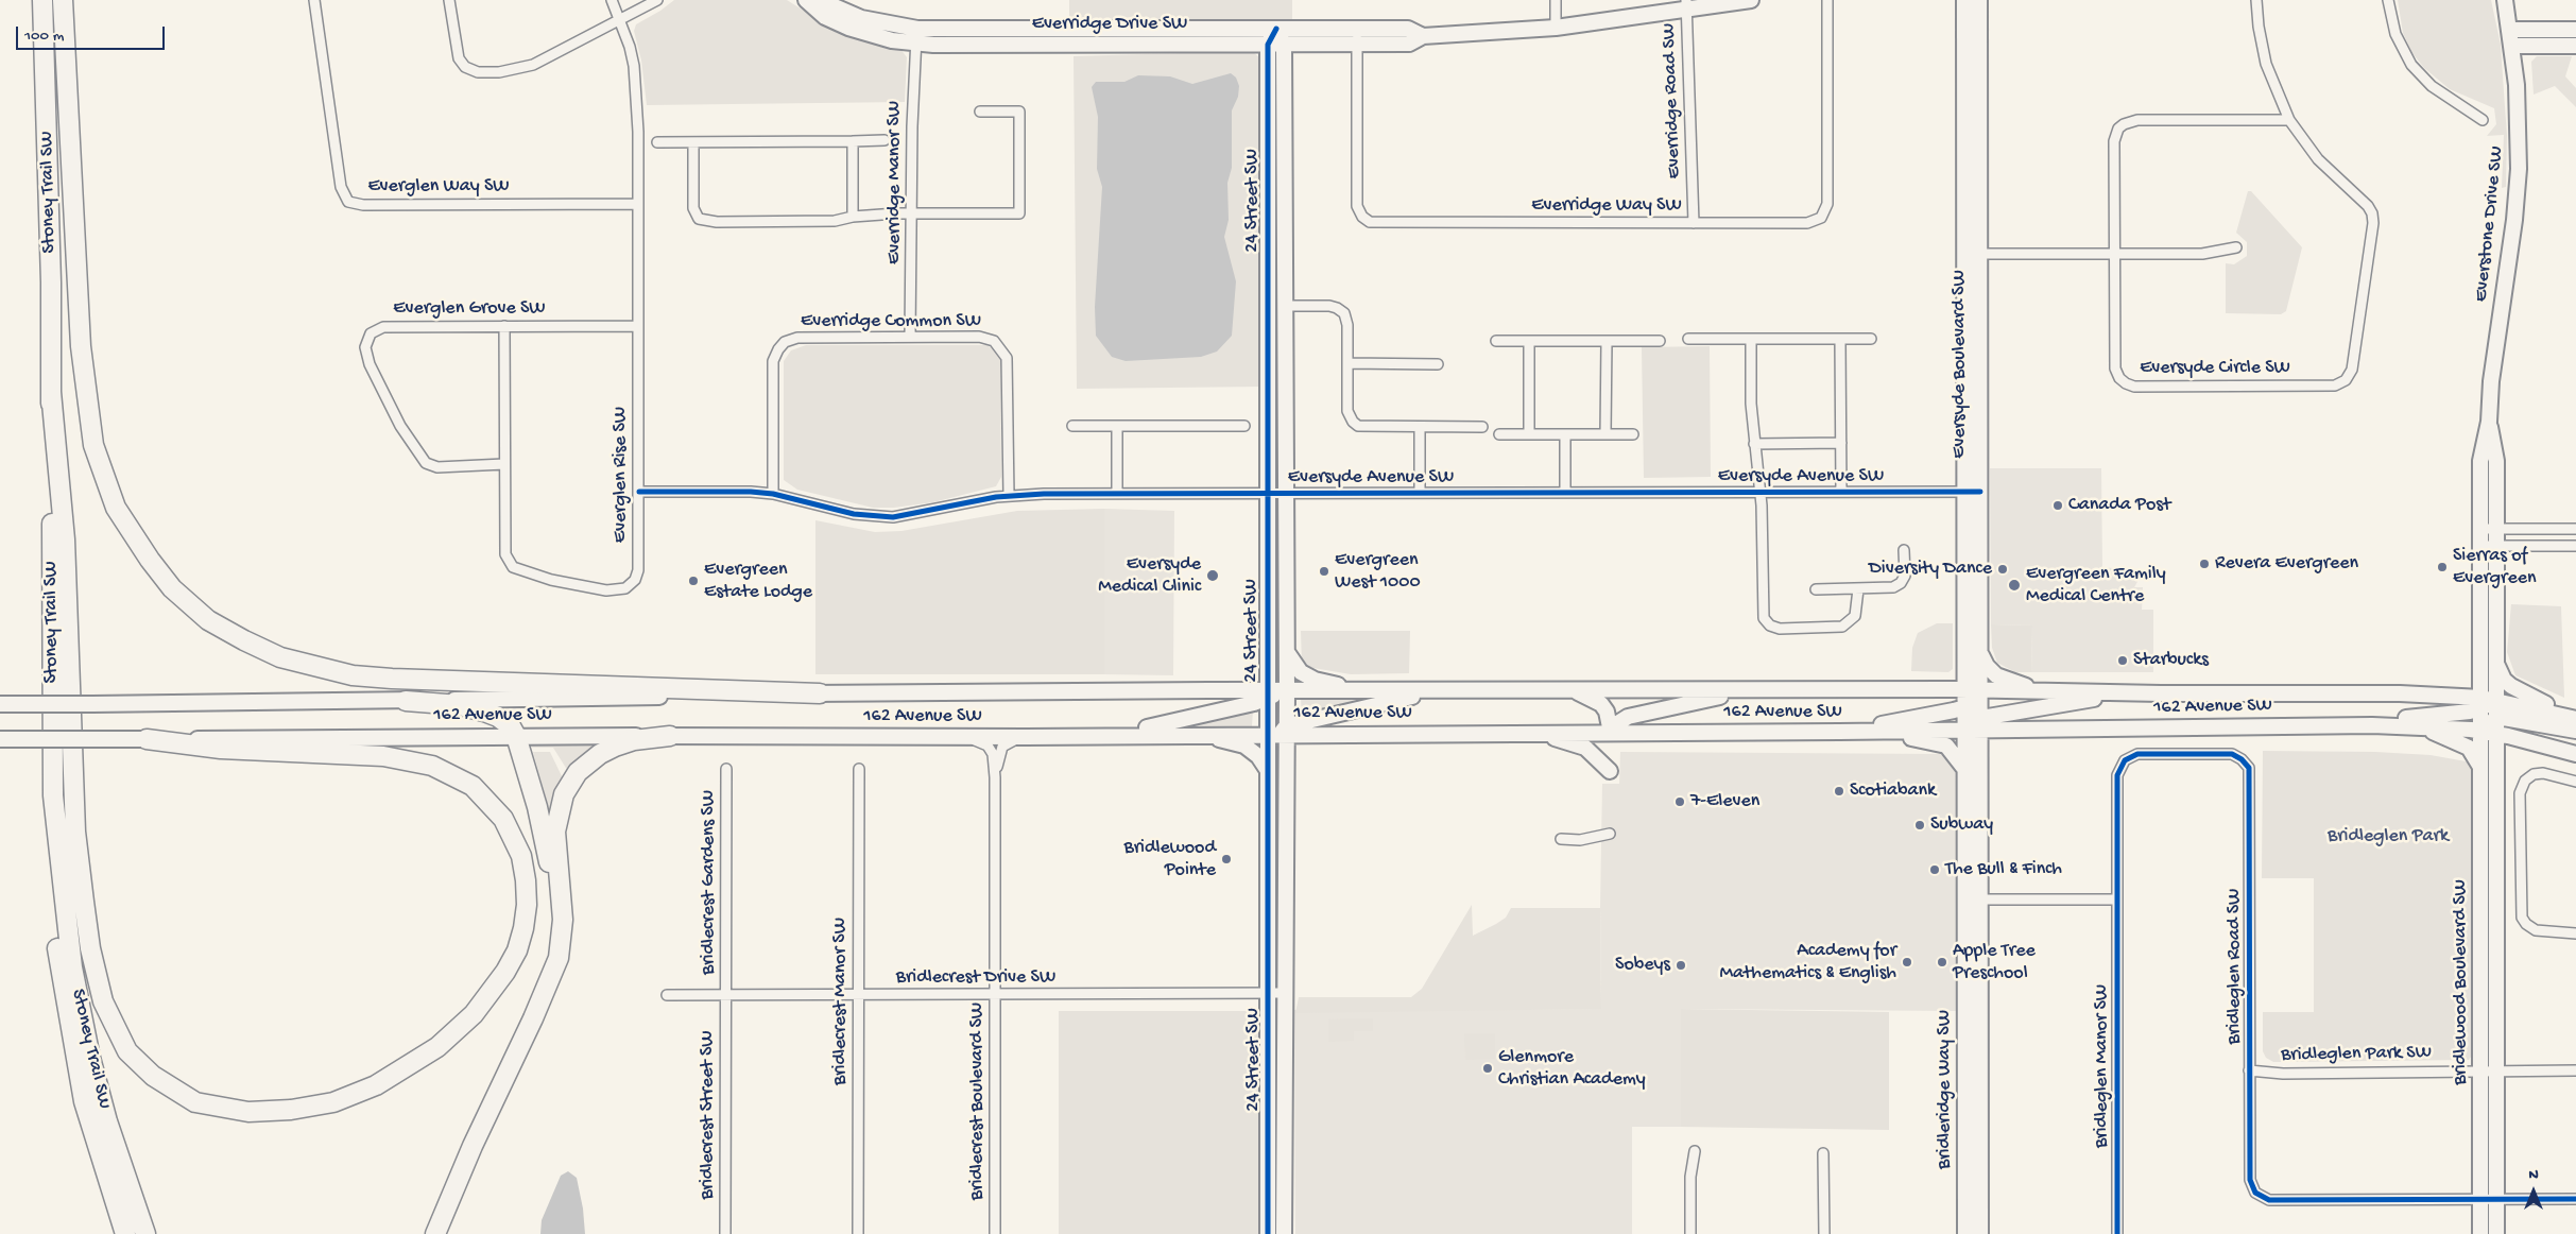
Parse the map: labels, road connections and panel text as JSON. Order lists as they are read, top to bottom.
{
  "streets": {
    "highway": ["Stoney Trail SW"],
    "street": [
      "Everridge Drive SW",
      "Everridge Road SW",
      "Everridge Manor SW",
      "Everglen Way SW",
      "24 Street SW",
      "Everridge Way SW",
      "Everstone Drive SW",
      "Everglen Grove SW",
      "Everridge Common SW",
      "Eversyde Boulevard SW",
      "Eversyde Circle SW",
      "Everglen Rise SW",
      "Eversyde Avenue SW",
      "162 Avenue SW",
      "Bridlecrest Gardens SW",
      "Bridleglen Road SW",
      "Bridlecrest Drive SW",
      "Bridlewood Boulevard SW",
      "Bridlecrest Manor SW",
      "Bridleglen Park SW",
      "Bridleglen Manor SW",
      "Bridleridge Way SW",
      "Bridlecrest Boulevard SW",
      "Bridlecrest Street SW"
    ]
  },
  "crossings": [
    ["Everridge Drive SW", "Everridge Road SW"],
    ["Everridge Drive SW", "Everridge Manor SW"],
    ["Everridge Drive SW", "24 Street SW"],
    ["Everridge Drive SW", "Everridge Way SW"],
    ["Everridge Road SW", "Everridge Way SW"],
    ["Everridge Manor SW", "Everridge Common SW"],
    ["Everglen Way SW", "Everglen Rise SW"],
    ["24 Street SW", "Eversyde Avenue SW"],
    ["24 Street SW", "162 Avenue SW"],
    ["24 Street SW", "Bridlecrest Drive SW"],
    ["Everstone Drive SW", "162 Avenue SW"],
    ["Everstone Drive SW", "Bridlewood Boulevard SW"],
    ["Everglen Grove SW", "Everglen Rise SW"],
    ["Everridge Common SW", "Eversyde Avenue SW"],
    ["Eversyde Boulevard SW", "Eversyde Avenue SW"],
    ["Eversyde Boulevard SW", "162 Avenue SW"],
    ["Eversyde Boulevard SW", "Bridleridge Way SW"],
    ["Everglen Rise SW", "Eversyde Avenue SW"],
    ["162 Avenue SW", "Bridlewood Boulevard SW"],
    ["162 Avenue SW", "Bridleridge Way SW"],
    ["Bridlecrest Gardens SW", "Bridlecrest Drive SW"],
    ["Bridlecrest Gardens SW", "Bridlecrest Street SW"],
    ["Bridleglen Road SW", "Bridlewood Boulevard SW"],
    ["Bridleglen Road SW", "Bridleglen Park SW"],
    ["Bridleglen Road SW", "Bridleglen Manor SW"],
    ["Bridlecrest Drive SW", "Bridlecrest Manor SW"],
    ["Bridlecrest Drive SW", "Bridlecrest Boulevard SW"],
    ["Bridlecrest Drive SW", "Bridlecrest Street SW"],
    ["Bridlewood Boulevard SW", "Bridleglen Park SW"]
  ],
  "parks": ["Bridleglen Park"],
  "places": [
    "Canada Post",
    "Revera Evergreen",
    "Sierras of Evergreen",
    "Diversity Dance",
    "Evergreen West 1000",
    "Eversyde Medical Clinic",
    "Evergreen Estate Lodge",
    "Evergreen Family Medical Centre",
    "Starbucks",
    "Scotiabank",
    "7-Eleven",
    "Subway",
    "Bridlewood Pointe",
    "The Bull & Finch",
    "Academy for Mathematics & English",
    "Apple Tree Preschool",
    "Sobeys",
    "Glenmore Christian Academy"
  ],
  "scale_bar": "100 m",
  "north": "top"
}
